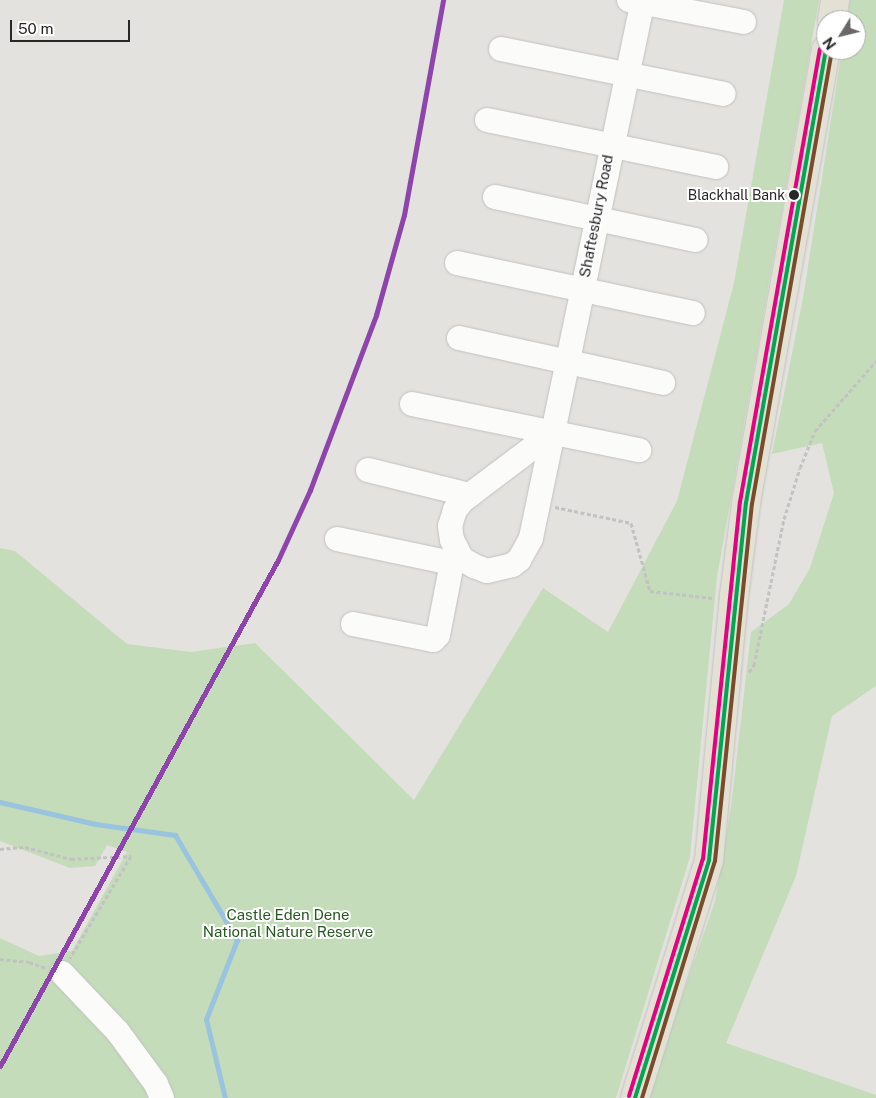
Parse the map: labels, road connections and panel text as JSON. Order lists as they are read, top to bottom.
{
  "streets": {
    "street": ["Shaftesbury Road"]
  },
  "parks": ["Castle Eden Dene National Nature Reserve"],
  "places": ["Blackhall Bank"],
  "scale_bar": "50 m",
  "north": "bottom left"
}
